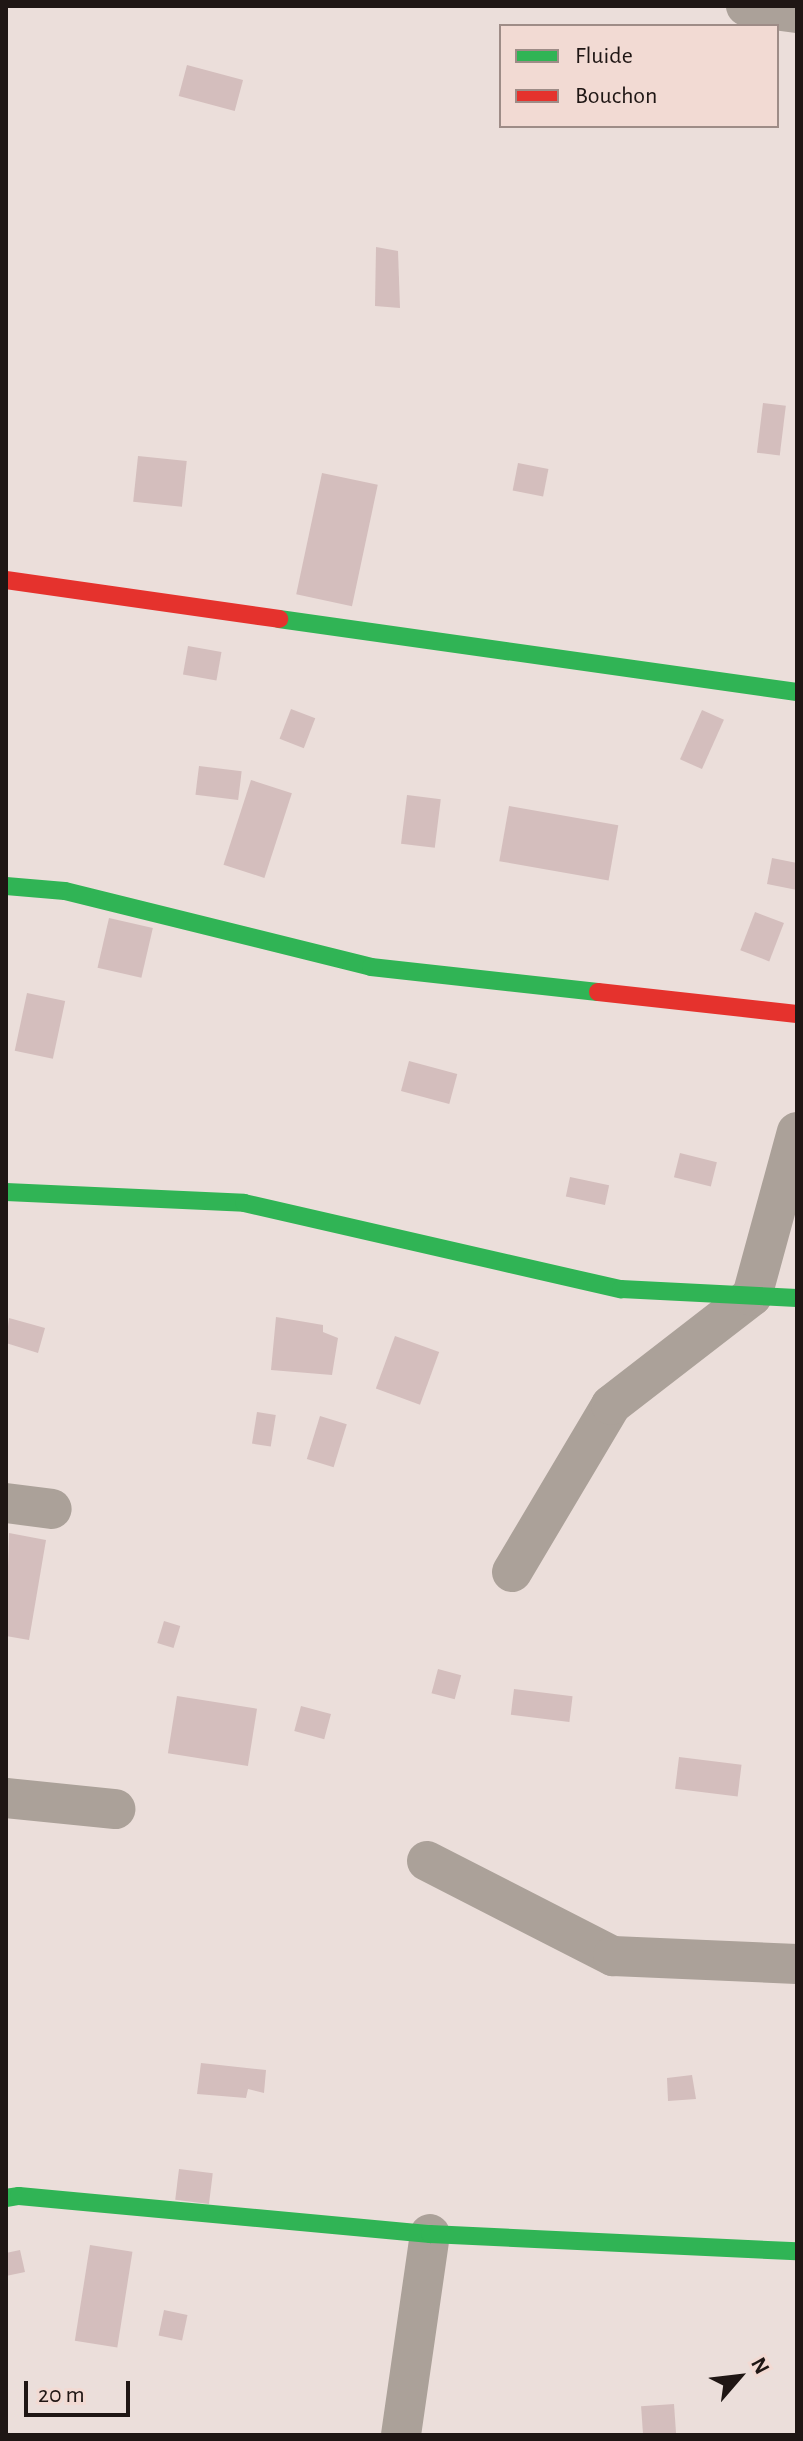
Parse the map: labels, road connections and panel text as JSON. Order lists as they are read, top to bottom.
{
  "legend": ["Fluide", "Bouchon"],
  "scale_bar": "20 m",
  "north": "top right"
}
